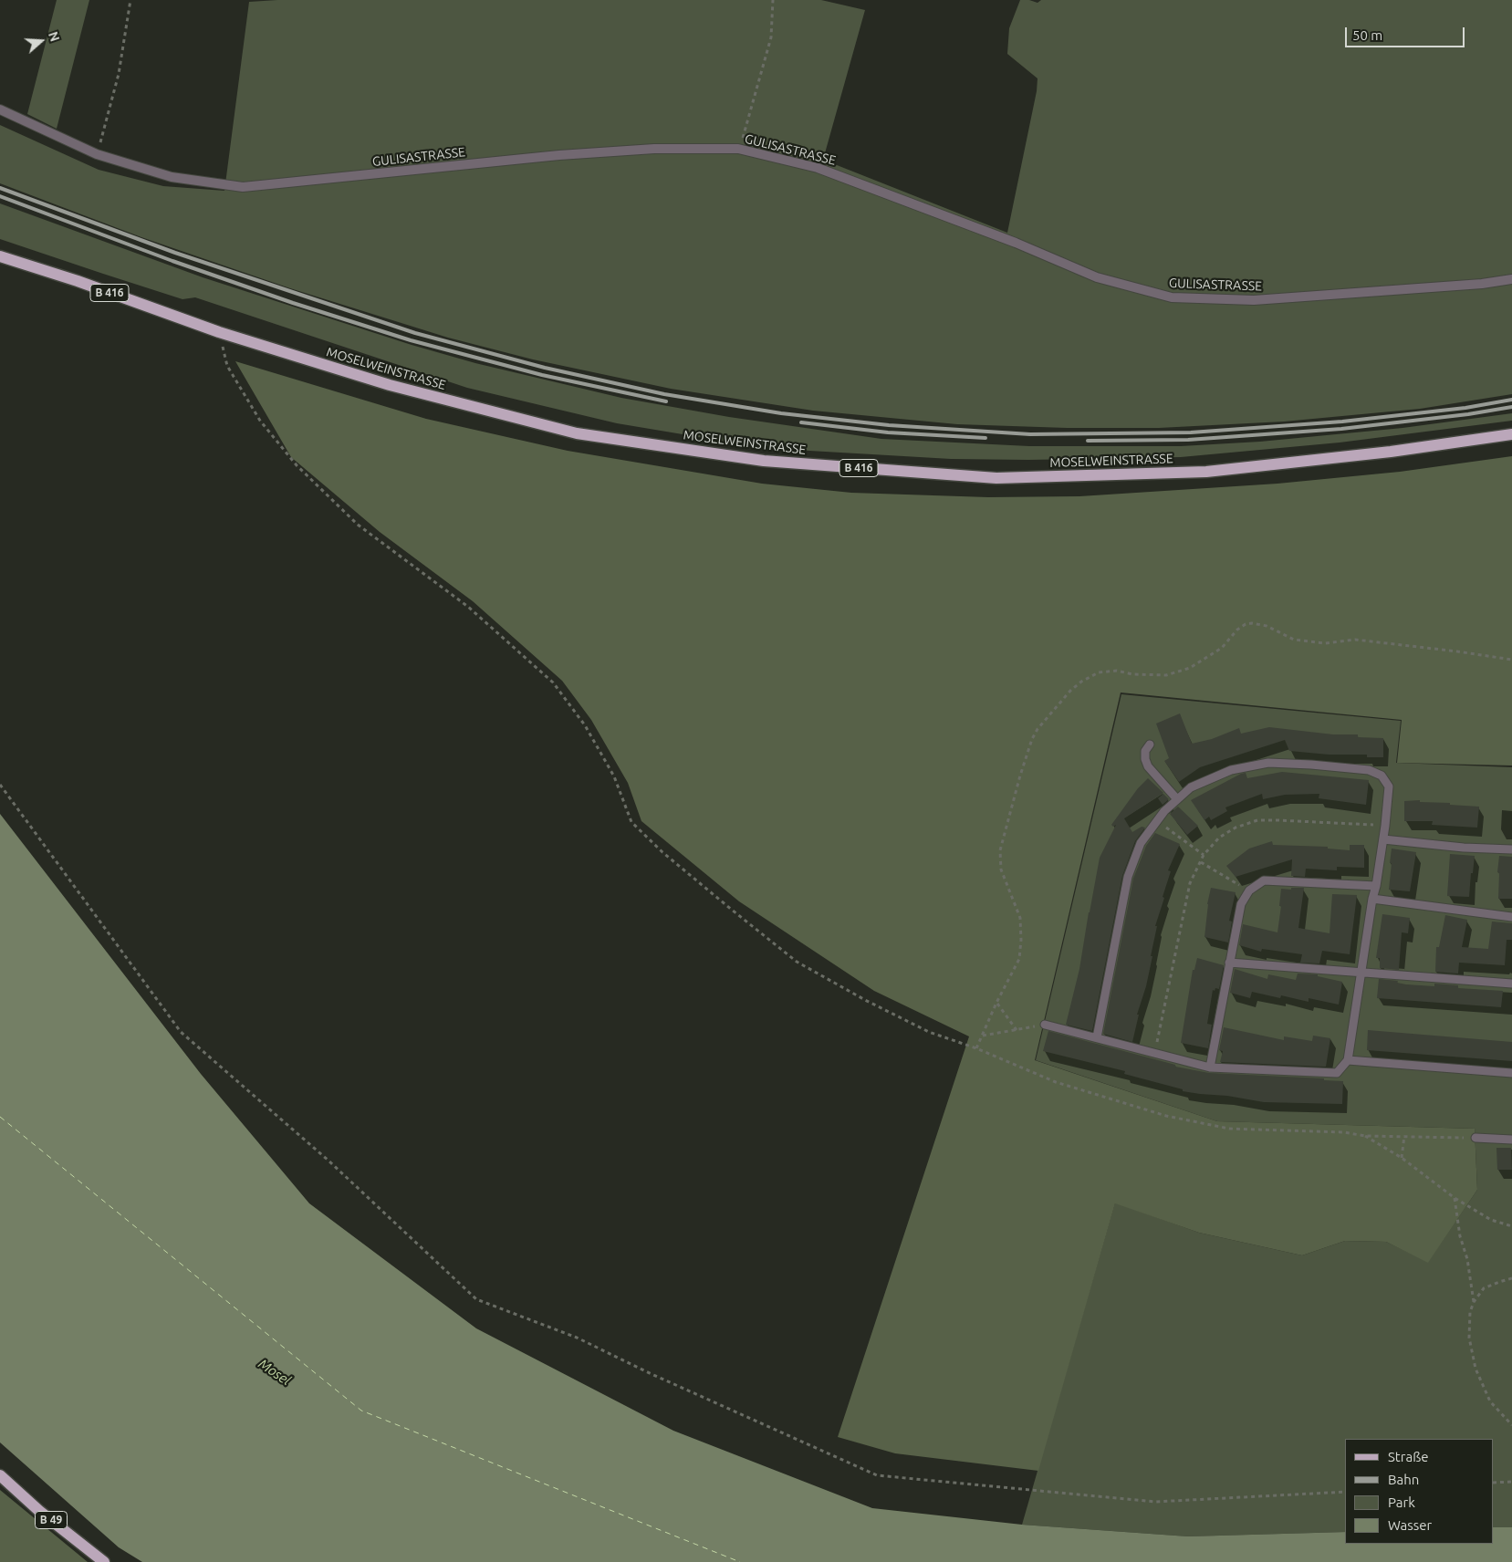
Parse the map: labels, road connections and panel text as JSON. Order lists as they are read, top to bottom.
{
  "streets": {
    "main road": ["B 416", "MOSELWEINSTRASSE", "B 49"],
    "street": ["GULISASTRASSE"]
  },
  "water": ["Mosel"],
  "legend": [
    "Straße",
    "Bahn",
    "Park",
    "Wasser"
  ],
  "scale_bar": "50 m",
  "north": "right"
}
